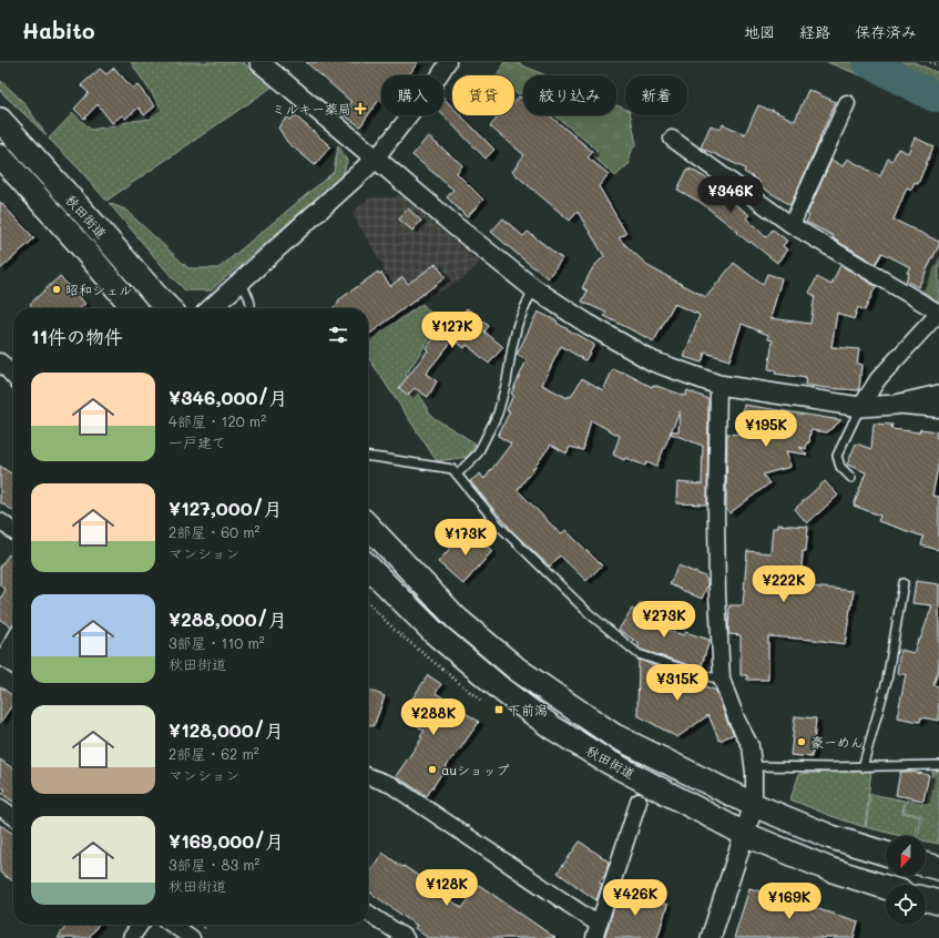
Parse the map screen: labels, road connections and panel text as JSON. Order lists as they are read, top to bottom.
{
  "streets": {
    "main road": ["秋田街道"]
  },
  "places": {
    "health": ["ミルキー薬局"],
    "other": ["昭和シェル", "豪ーめん", "auショップ"],
    "transit": ["下前潟"]
  },
  "north": "bottom",
  "page": {
    "header": "Habito",
    "nav": ["地図", "経路", "保存済み"],
    "chip": [
      "購入",
      "賃貸",
      "絞り込み",
      "新着"
    ],
    "price": [
      "¥346K",
      "¥127K",
      "¥195K",
      "¥173K",
      "¥222K",
      "¥273K",
      "¥315K",
      "¥288K",
      "¥128K",
      "¥426K",
      "¥169K"
    ],
    "heading": "11件の物件",
    "list": [
      {
        "name": "¥346,000/月",
        "note": "4部屋 · 120 m² · 一戸建て"
      },
      {
        "name": "¥127,000/月",
        "note": "2部屋 · 60 m² · マンション"
      },
      {
        "name": "¥288,000/月",
        "note": "3部屋 · 110 m² · 秋田街道"
      },
      {
        "name": "¥128,000/月",
        "note": "2部屋 · 62 m² · マンション"
      },
      {
        "name": "¥169,000/月",
        "note": "3部屋 · 83 m² · 秋田街道"
      }
    ]
  }
}
